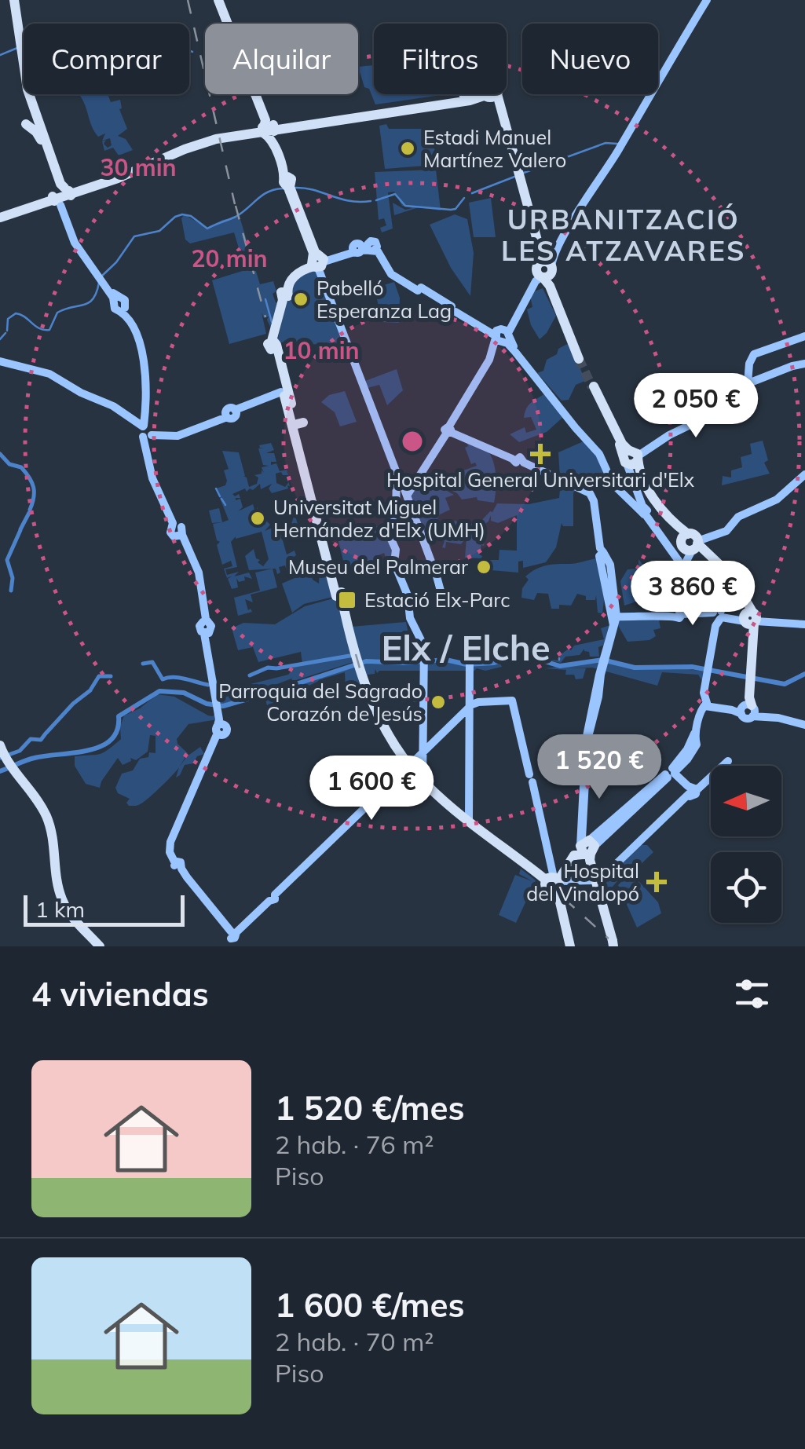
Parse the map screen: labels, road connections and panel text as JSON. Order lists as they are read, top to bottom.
{
  "districts": ["URBANITZACIÓ LES ATZAVARES", "Elx / Elche"],
  "places": {
    "other": [
      "Estadi Manuel Martínez Valero",
      "Pabelló Esperanza Lag",
      "Universitat Miguel Hernández d'Elx (UMH)",
      "Museu del Palmerar",
      "Parroquia del Sagrado Corazón de Jesús"
    ],
    "health": ["Hospital General Universitari d'Elx", "Hospital del Vinalopó"],
    "transit": ["Estació Elx-Parc"]
  },
  "scale_bar": "1 km",
  "north": "left",
  "page": {
    "chip": [
      "Comprar",
      "Alquilar",
      "Filtros",
      "Nuevo"
    ],
    "price": [
      "2 050 €",
      "3 860 €",
      "1 520 €",
      "1 600 €"
    ],
    "scale": "1 km",
    "heading": "4 viviendas",
    "list": [
      {
        "name": "1 520 €/mes",
        "note": "2 hab. · 76 m² · Piso"
      },
      {
        "name": "1 600 €/mes",
        "note": "2 hab. · 70 m² · Piso"
      }
    ]
  },
  "rings": ["30 min", "20 min", "10 min"]
}
